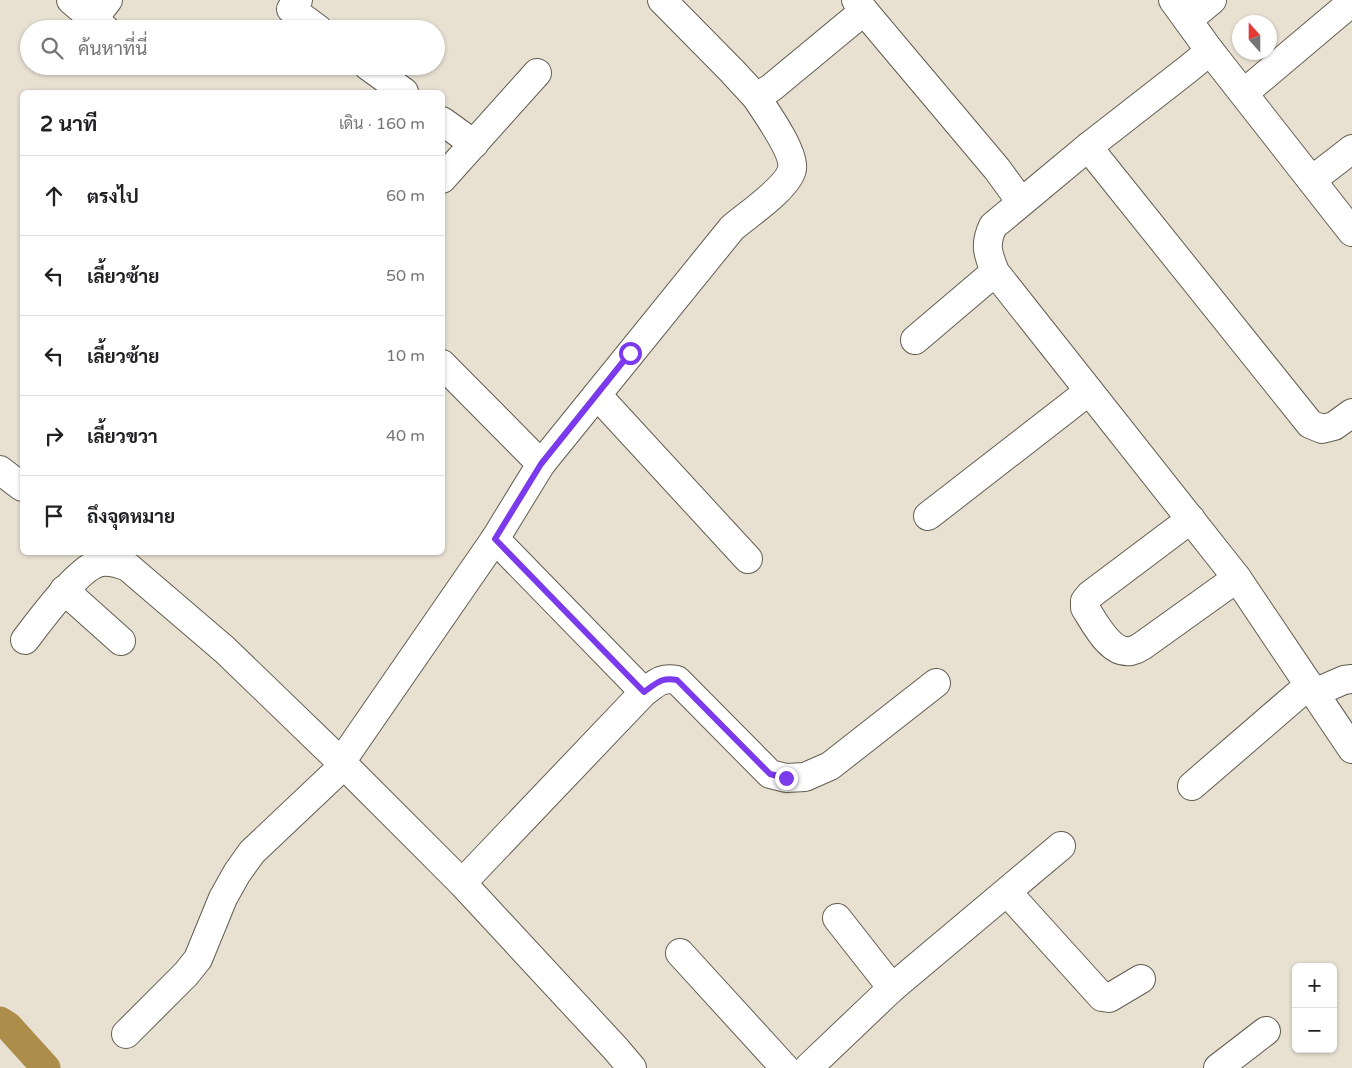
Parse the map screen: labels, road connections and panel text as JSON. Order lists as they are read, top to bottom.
{
  "north": "top",
  "page": {
    "search": "ค้นหาที่นี่",
    "heading": ["2 นาที", "เดิน · 160 m"],
    "list": [
      ["ตรงไป", "60 m"],
      ["เลี้ยวซ้าย", "50 m"],
      ["เลี้ยวซ้าย", "10 m"],
      ["เลี้ยวขวา", "40 m"],
      "ถึงจุดหมาย"
    ],
    "map_buttons": ["+", "−"]
  }
}
